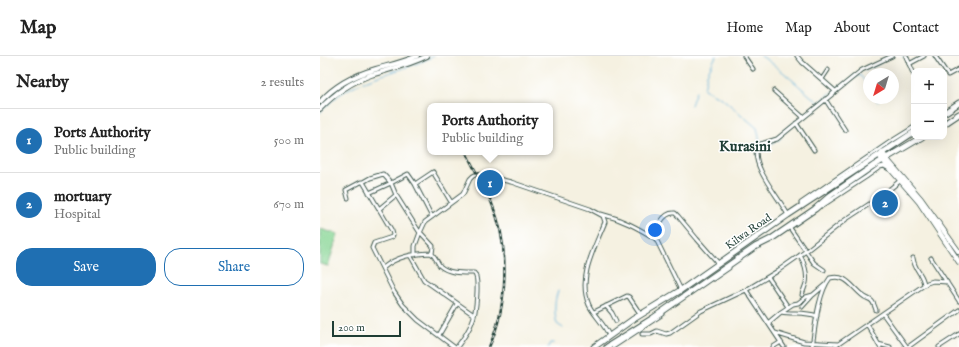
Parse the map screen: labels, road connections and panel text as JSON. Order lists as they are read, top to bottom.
{
  "streets": {
    "highway": ["Kilwa Road"]
  },
  "districts": ["Kurasini"],
  "scale_bar": "200 m",
  "north": "bottom left",
  "page": {
    "header": "Map",
    "nav": [
      "Home",
      "Map",
      "About",
      "Contact"
    ],
    "heading": ["Nearby", "2 results"],
    "map_buttons": ["+", "−"],
    "popup": ["Ports Authority", "Public building"],
    "list": [
      {
        "mark": "1",
        "name": "Ports Authority",
        "note": "Public building",
        "value": "500 m"
      },
      {
        "mark": "2",
        "name": "mortuary",
        "note": "Hospital",
        "value": "670 m"
      }
    ],
    "pins": ["1", "2"],
    "buttons": ["Save", "Share"],
    "scale": "200 m"
  }
}
